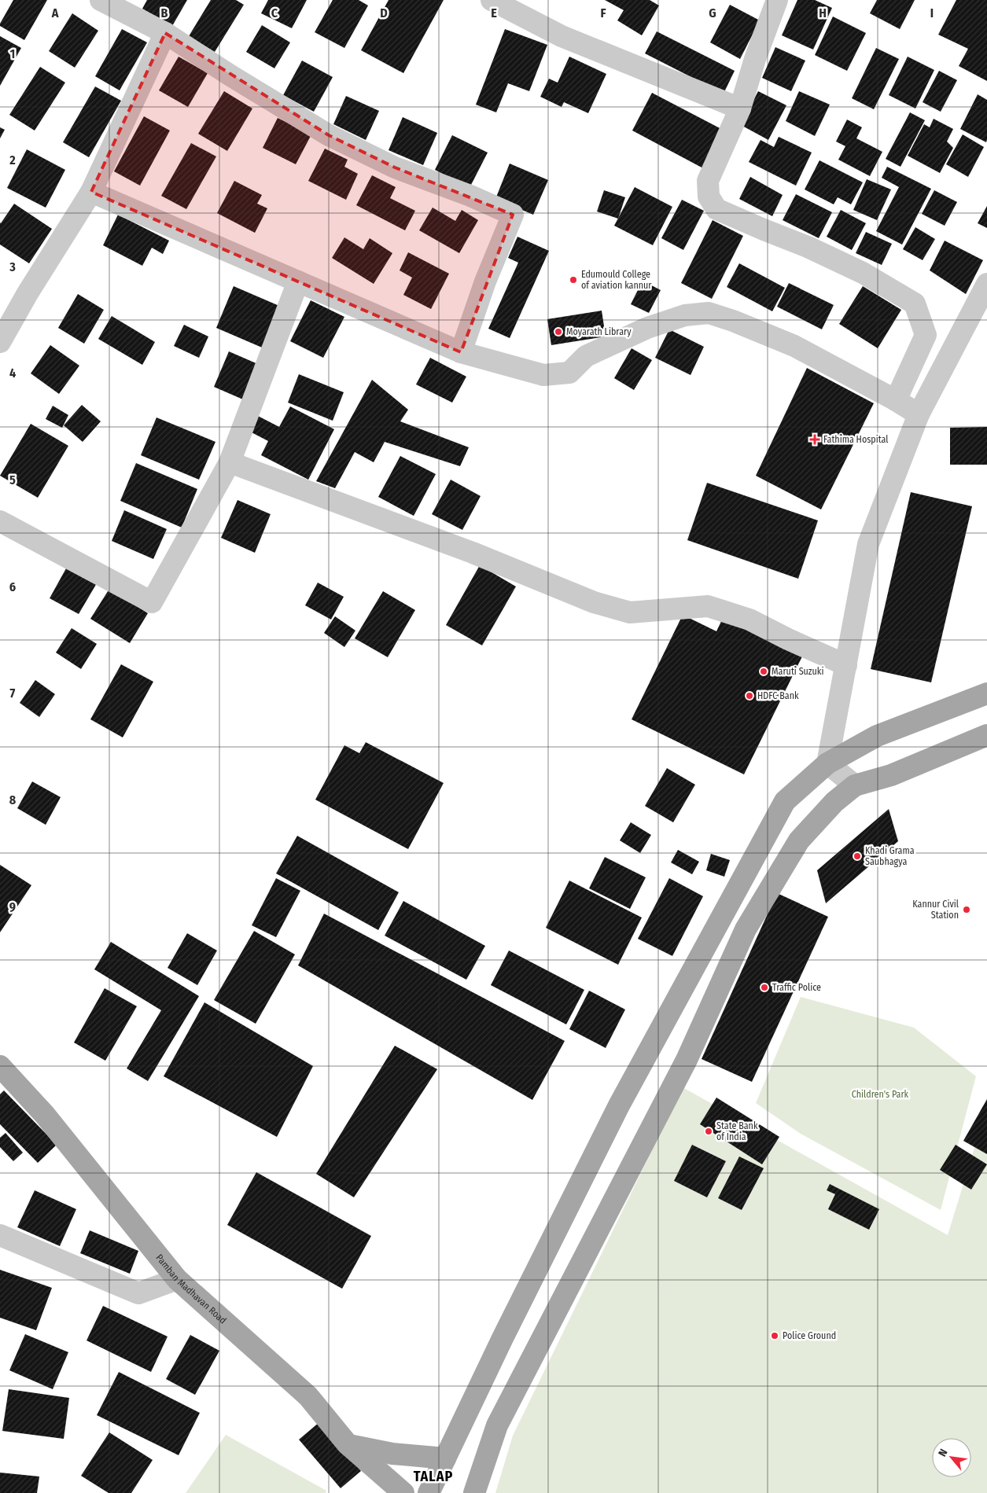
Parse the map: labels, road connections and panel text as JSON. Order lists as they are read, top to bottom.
{
  "streets": {
    "main road": ["Pamban Madhavan Road"]
  },
  "districts": ["TALAP"],
  "parks": ["Children's Park"],
  "places": {
    "other": [
      "Edumould College of aviation kannur",
      "Moyarath Library",
      "Maruti Suzuki",
      "HDFC Bank",
      "Khadi Grama Saubhagya",
      "Kannur Civil Station",
      "Traffic Police",
      "State Bank of India",
      "Police Ground"
    ],
    "health": ["Fathima Hospital"]
  },
  "north": "top left",
  "grid": {
    "columns": [
      "A",
      "B",
      "C",
      "D",
      "E",
      "F",
      "G",
      "H",
      "I"
    ],
    "rows": [
      "1",
      "2",
      "3",
      "4",
      "5",
      "6",
      "7",
      "8",
      "9"
    ]
  }
}
